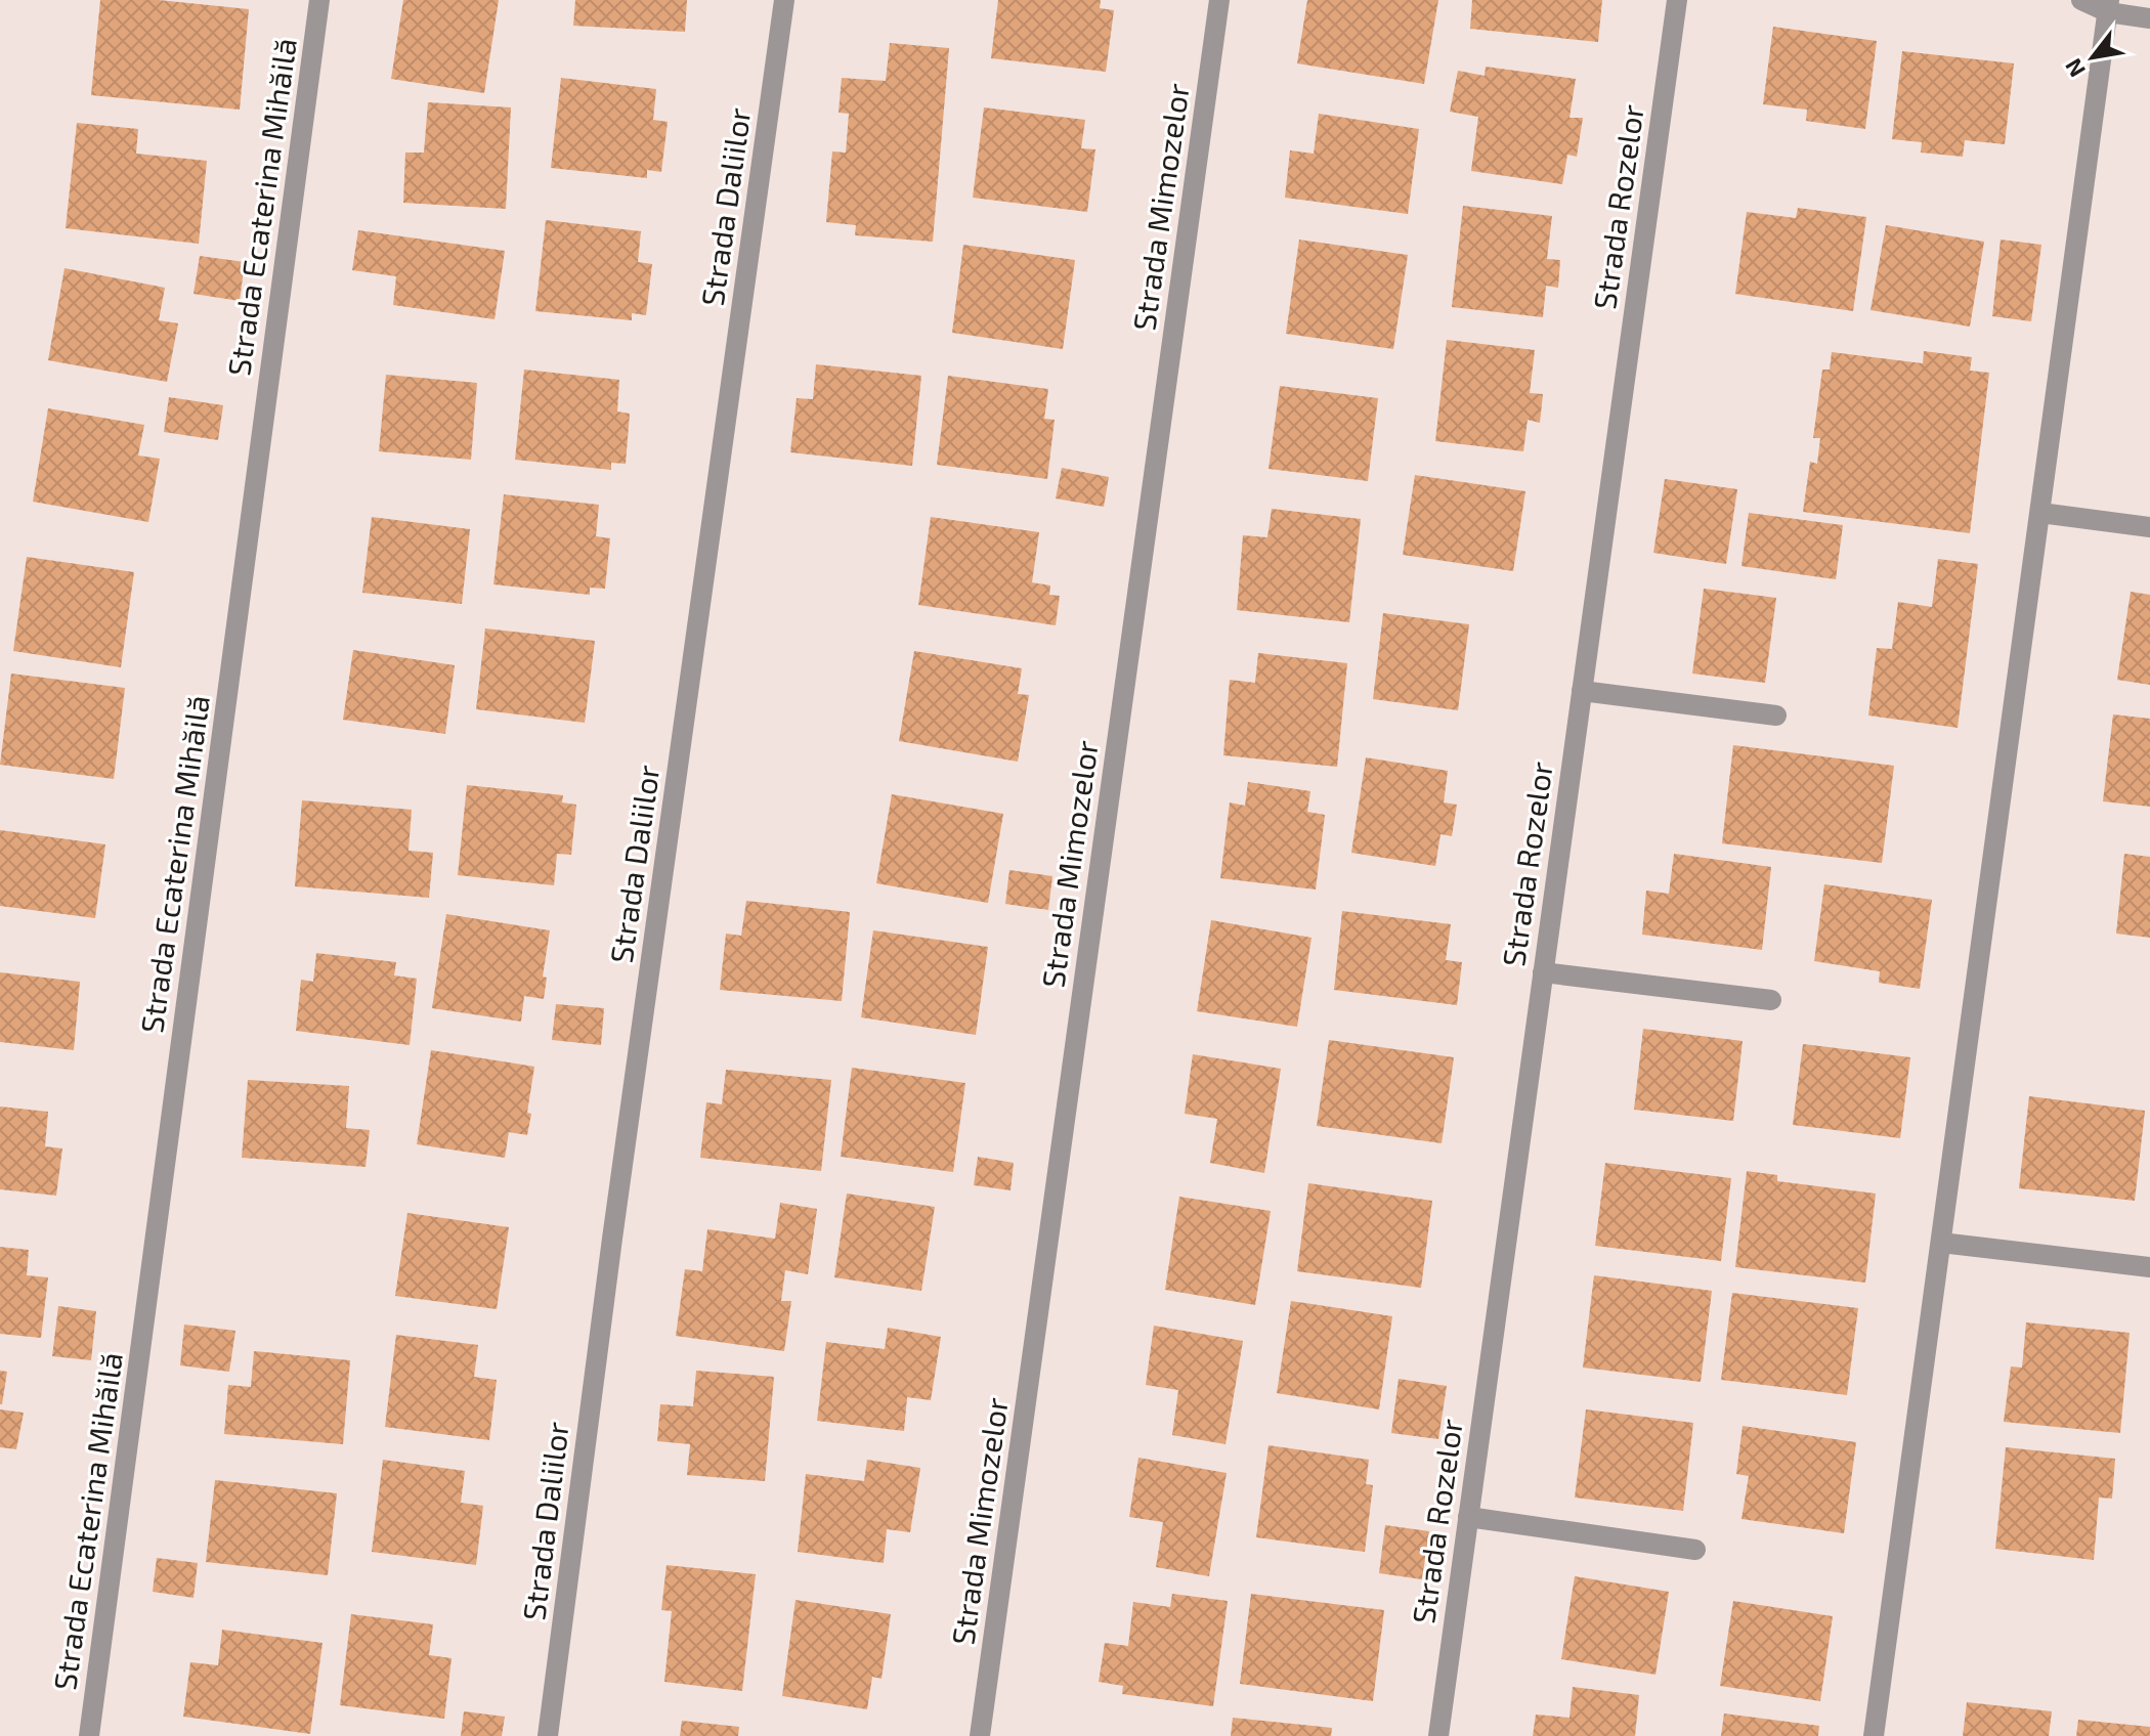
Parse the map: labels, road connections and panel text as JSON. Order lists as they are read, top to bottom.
{
  "streets": {
    "street": [
      "Strada Ecaterina Mihăilă",
      "Strada Daliilor",
      "Strada Mimozelor",
      "Strada Rozelor"
    ]
  },
  "north": "bottom left"
}
